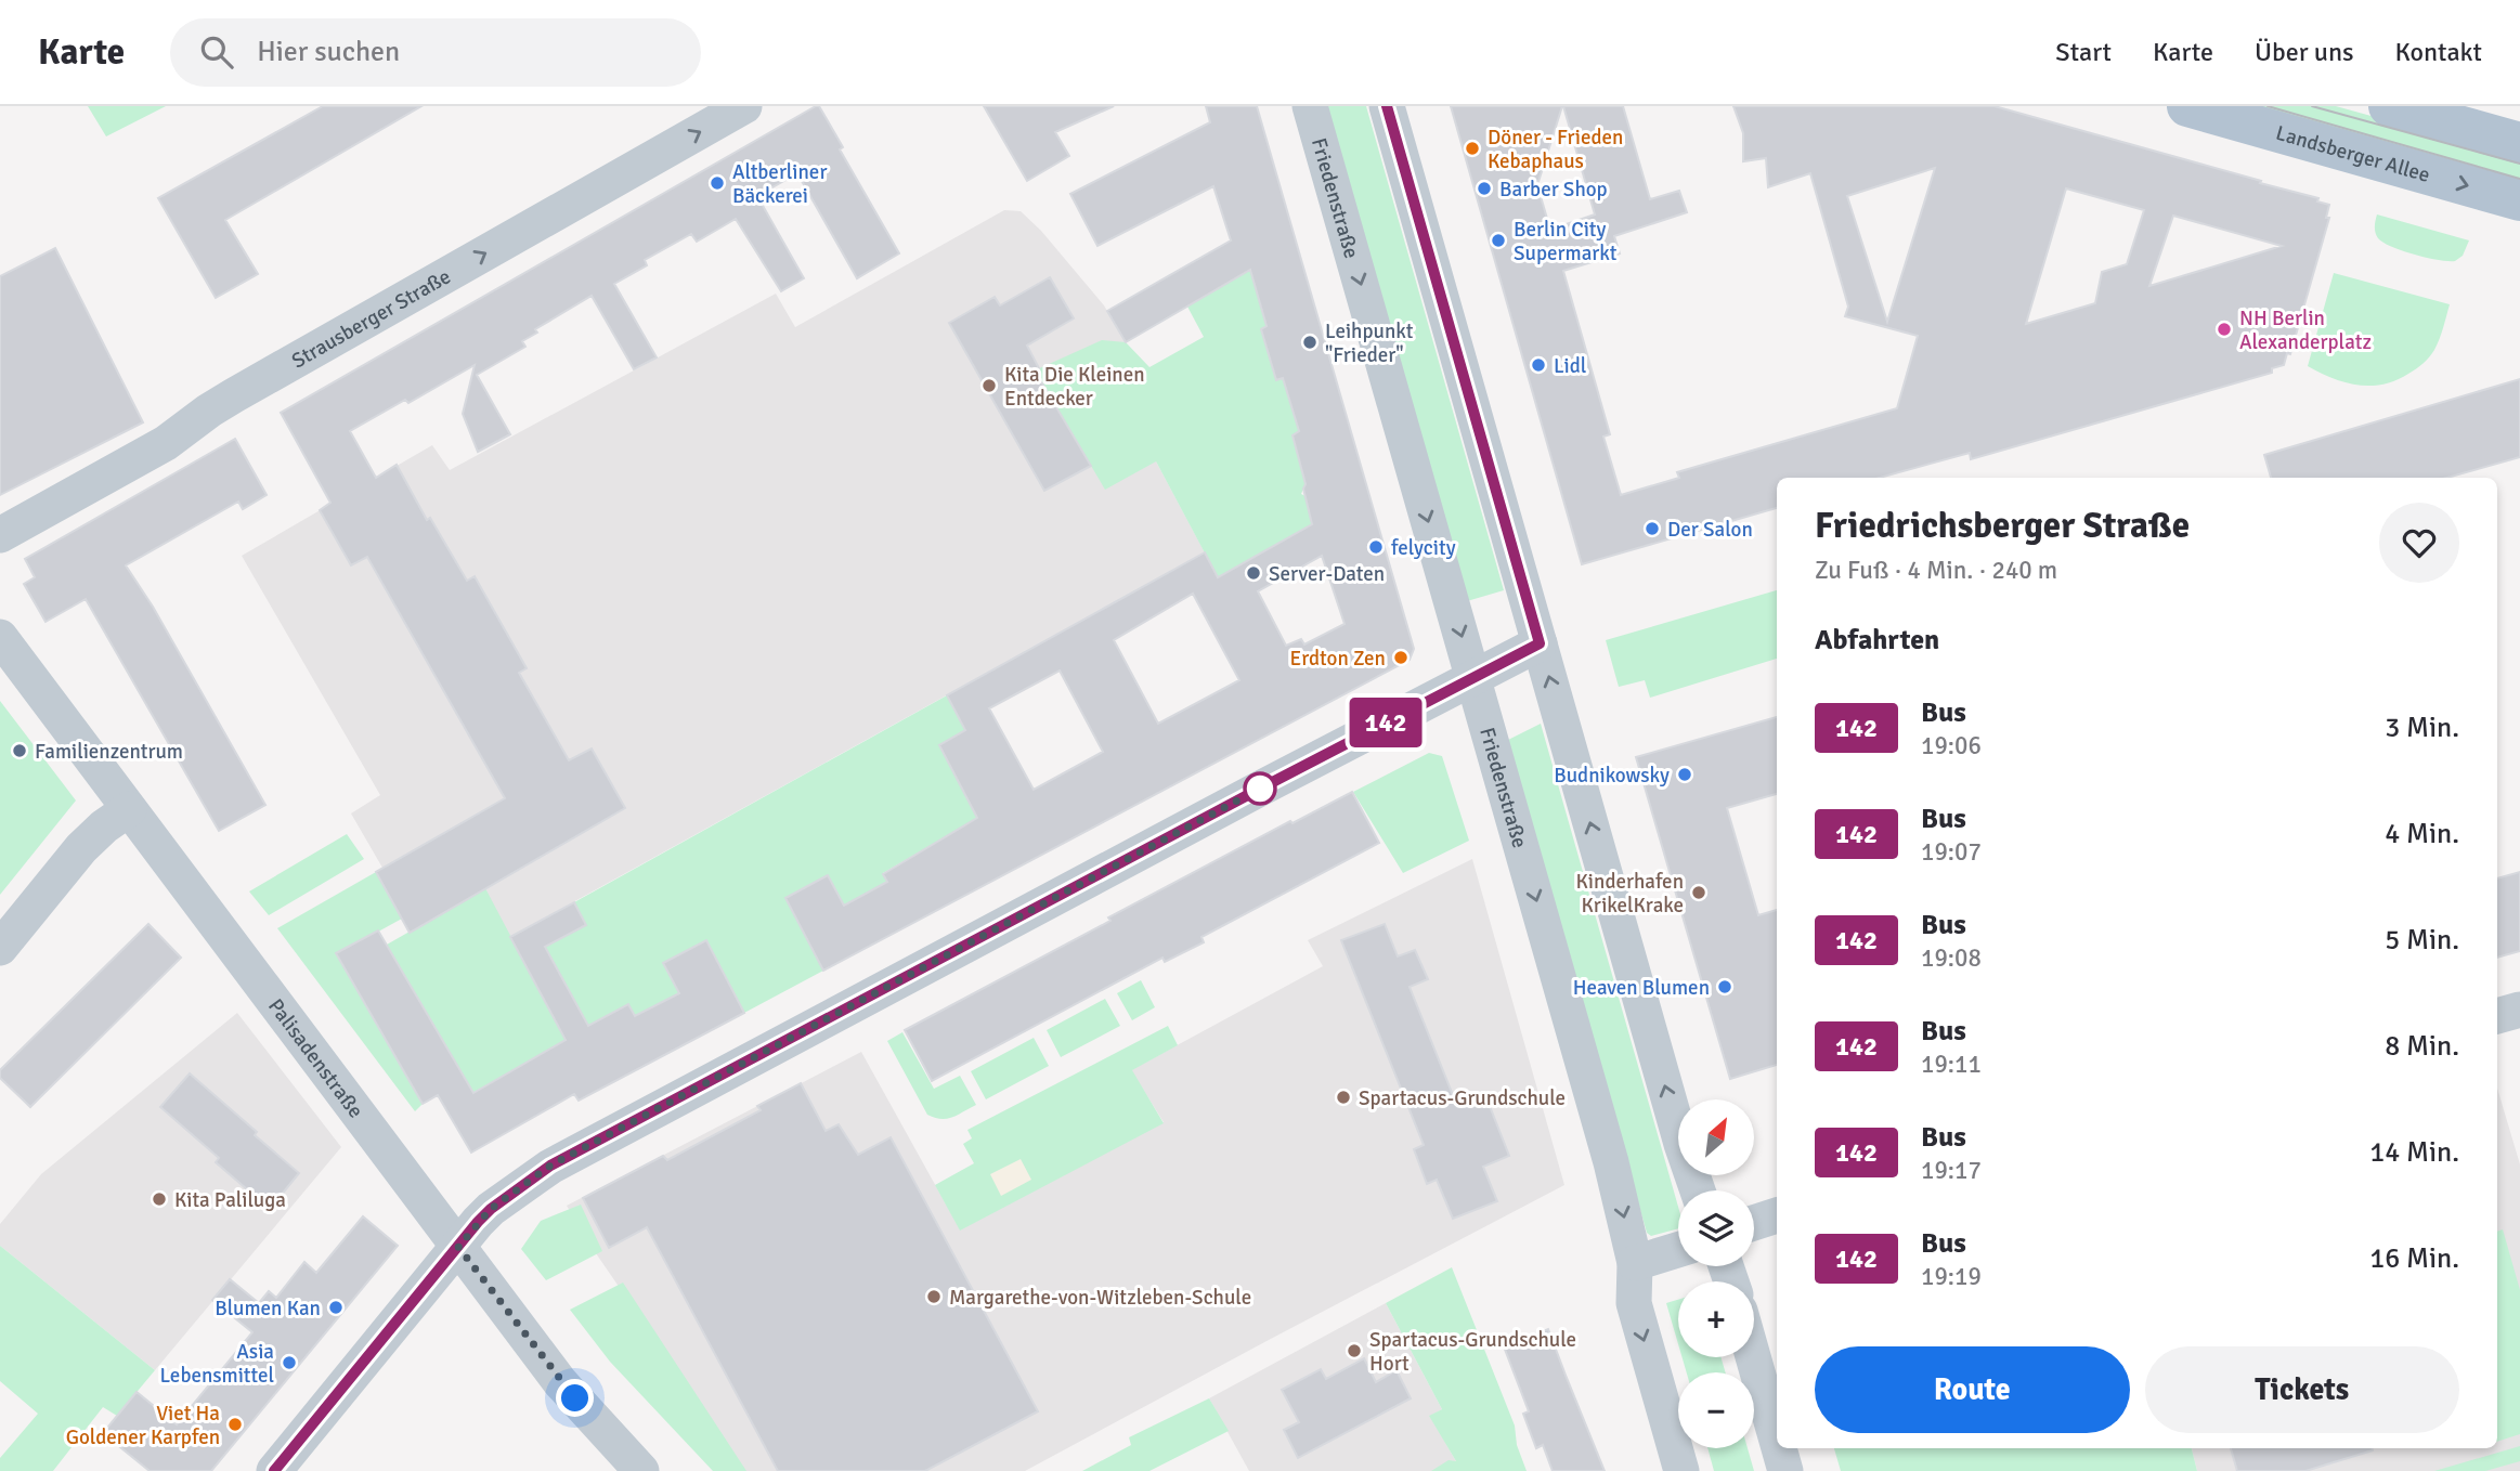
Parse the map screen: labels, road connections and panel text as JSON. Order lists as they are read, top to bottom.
{
  "streets": {
    "main road": ["Landsberger Allee"],
    "street": ["Friedenstraße", "Strausberger Straße", "Palisadenstraße"]
  },
  "one_way": ["Strausberger Straße"],
  "places": [
    "Döner - Frieden Kebaphaus",
    "Altberliner Bäckerei",
    "Barber Shop",
    "Berlin City Supermarkt",
    "NH Berlin Alexanderplatz",
    "Leihpunkt \"Frieder\"",
    "Lidl",
    "Kita Die Kleinen Entdecker",
    "Der Salon",
    "felycity",
    "Server-Daten",
    "Erdton Zen",
    "Familienzentrum",
    "Budnikowsky",
    "Kinderhafen KrikelKrake",
    "Heaven Blumen",
    "Spartacus-Grundschule",
    "Kita Paliluga",
    "Margarethe-von-Witzleben-Schule",
    "Blumen Kan",
    "Spartacus-Grundschule Hort",
    "Asia Lebensmittel",
    "Viet Ha Goldener Karpfen"
  ],
  "lines": ["bus line 142"],
  "north": "top right",
  "page": {
    "header": "Karte",
    "search": "Hier suchen",
    "nav": [
      "Start",
      "Karte",
      "Über uns",
      "Kontakt"
    ],
    "on_map": "142",
    "heading": [
      ["Friedrichsberger Straße", "Zu Fuß · 4 Min. · 240 m"],
      "Abfahrten"
    ],
    "list": [
      {
        "mark": "142",
        "name": "Bus",
        "note": "19:06",
        "value": "3 Min."
      },
      {
        "mark": "142",
        "name": "Bus",
        "note": "19:07",
        "value": "4 Min."
      },
      {
        "mark": "142",
        "name": "Bus",
        "note": "19:08",
        "value": "5 Min."
      },
      {
        "mark": "142",
        "name": "Bus",
        "note": "19:11",
        "value": "8 Min."
      },
      {
        "mark": "142",
        "name": "Bus",
        "note": "19:17",
        "value": "14 Min."
      },
      {
        "mark": "142",
        "name": "Bus",
        "note": "19:19",
        "value": "16 Min."
      }
    ],
    "map_buttons": ["+", "−"],
    "buttons": ["Route", "Tickets"]
  }
}
